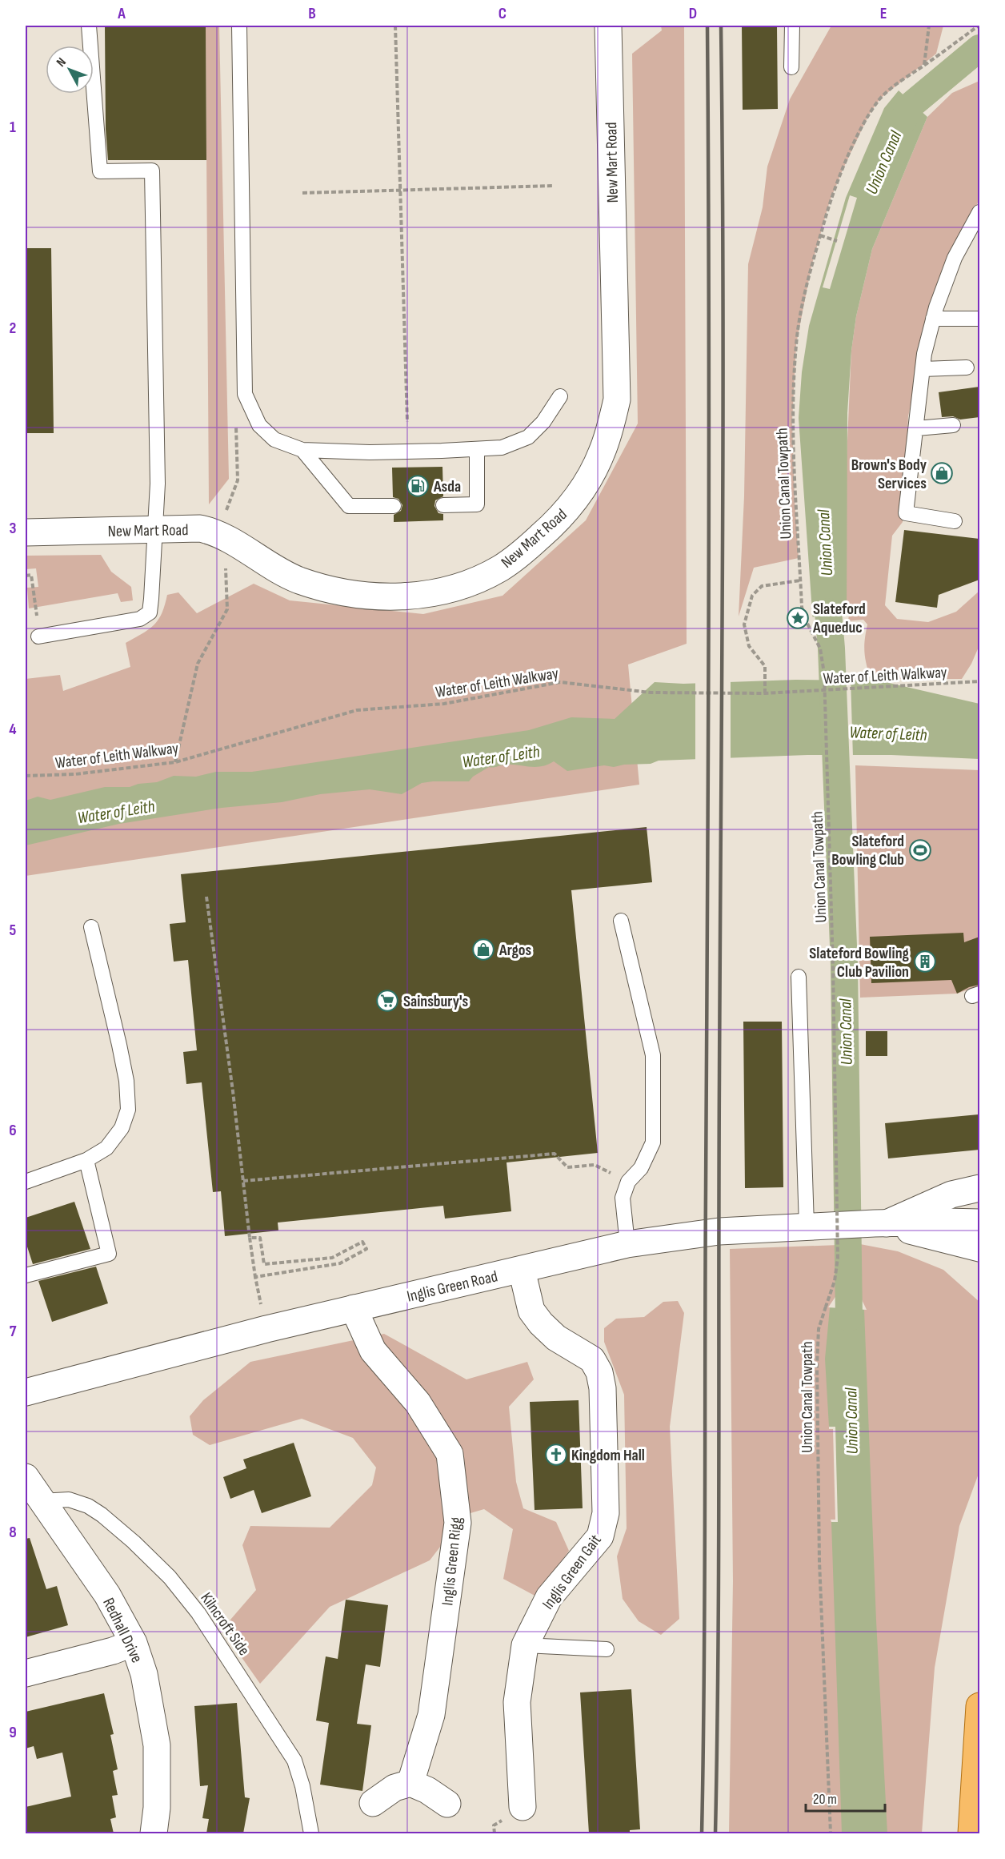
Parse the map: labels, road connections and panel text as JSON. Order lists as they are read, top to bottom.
{
  "streets": {
    "street": [
      "New Mart Road",
      "Inglis Green Road",
      "Inglis Green Rigg",
      "Inglis Green Gait",
      "Redhall Drive"
    ],
    "lane": ["Kilncroft Side"],
    "path": ["Union Canal Towpath", "Water of Leith Walkway"]
  },
  "crossings": [
    ["Inglis Green Road", "Inglis Green Rigg"],
    ["Inglis Green Road", "Inglis Green Gait"],
    ["Kilncroft Side", "Redhall Drive"]
  ],
  "water": ["Union Canal", "Water of Leith"],
  "places": {
    "shop": ["Brown's Body Services", "Argos"],
    "fuel station": ["Asda"],
    "place": ["Slateford Aqueduc"],
    "sports": ["Slateford Bowling Club"],
    "building": ["Slateford Bowling Club Pavilion"],
    "supermarket": ["Sainsbury's"],
    "church": ["Kingdom Hall"]
  },
  "scale_bar": "20 m",
  "north": "top left",
  "grid": {
    "columns": [
      "A",
      "B",
      "C",
      "D",
      "E"
    ],
    "rows": [
      "1",
      "2",
      "3",
      "4",
      "5",
      "6",
      "7",
      "8",
      "9"
    ]
  }
}
